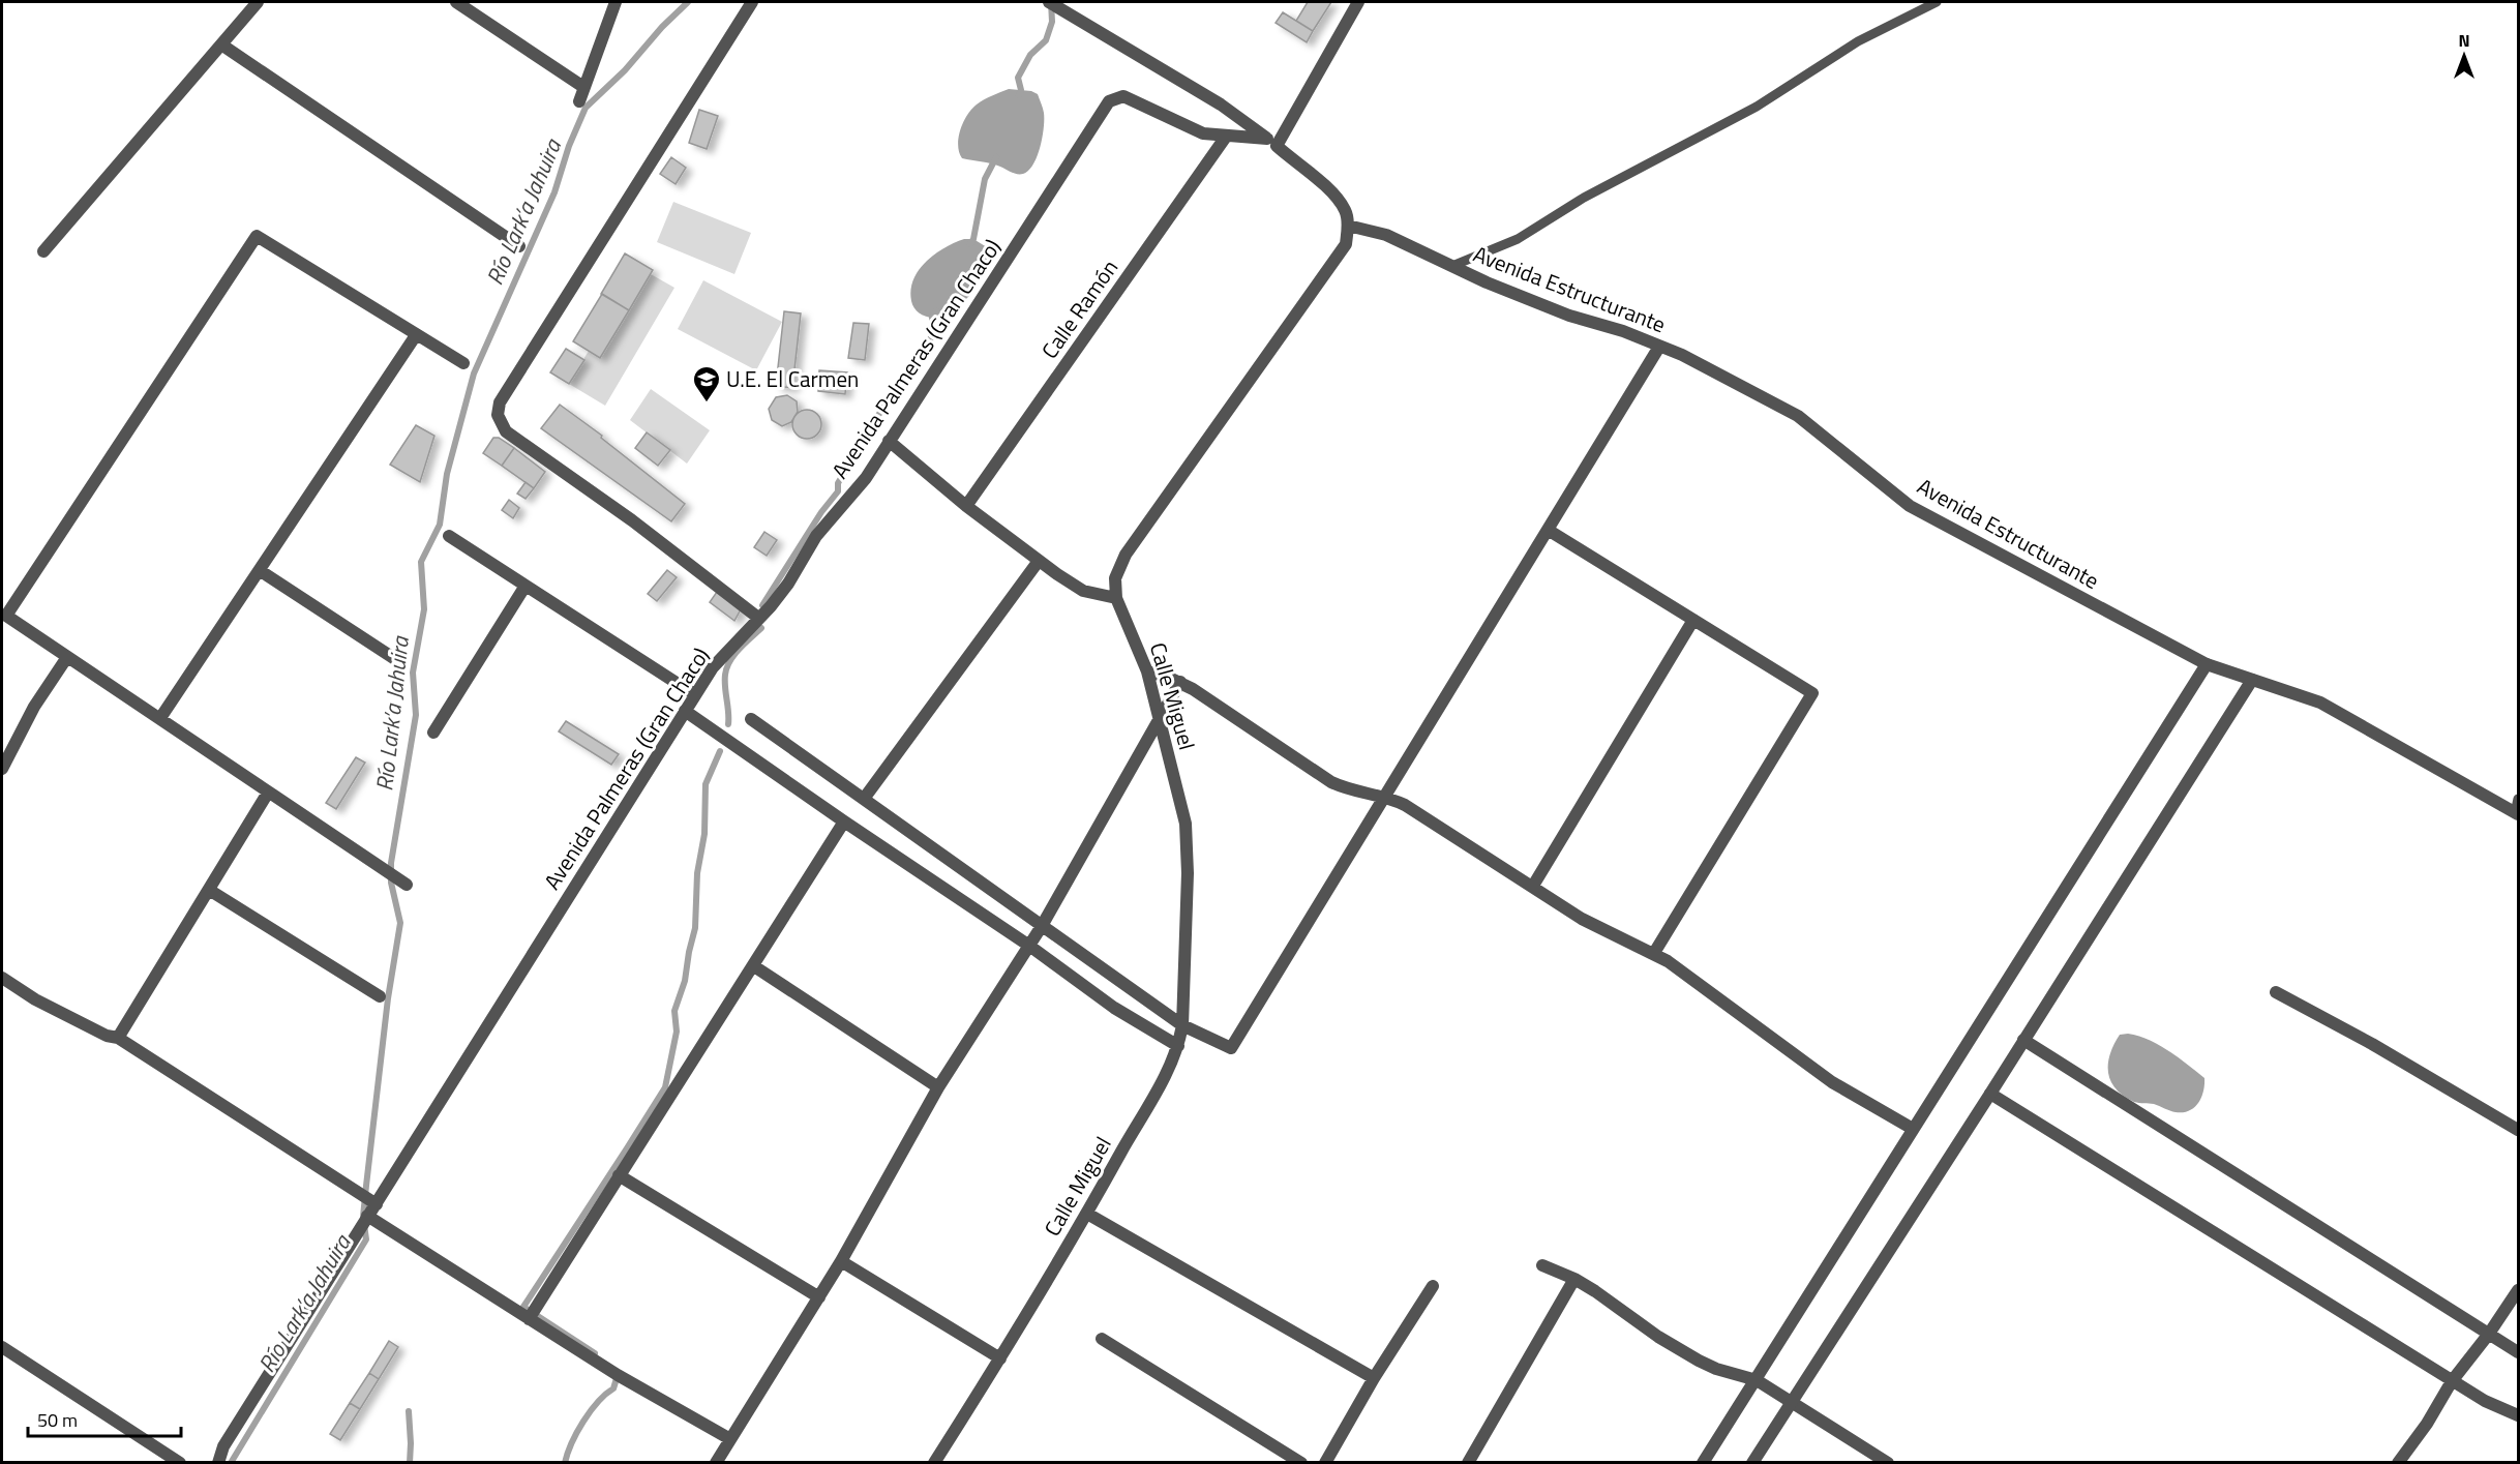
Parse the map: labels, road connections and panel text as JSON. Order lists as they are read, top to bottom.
{
  "streets": {
    "street": [
      "Avenida Estructurante",
      "Calle Ramón",
      "Avenida Palmeras (Gran Chaco)",
      "Calle Miguel"
    ]
  },
  "crossings": [
    ["Avenida Estructurante", "Calle Miguel"],
    ["Calle Ramón", "Avenida Palmeras (Gran Chaco)"]
  ],
  "water": ["Río Lark’a Jahuira"],
  "places": {
    "school or university": ["U.E. El Carmen"]
  },
  "scale_bar": "50 m",
  "north": "top"
}
